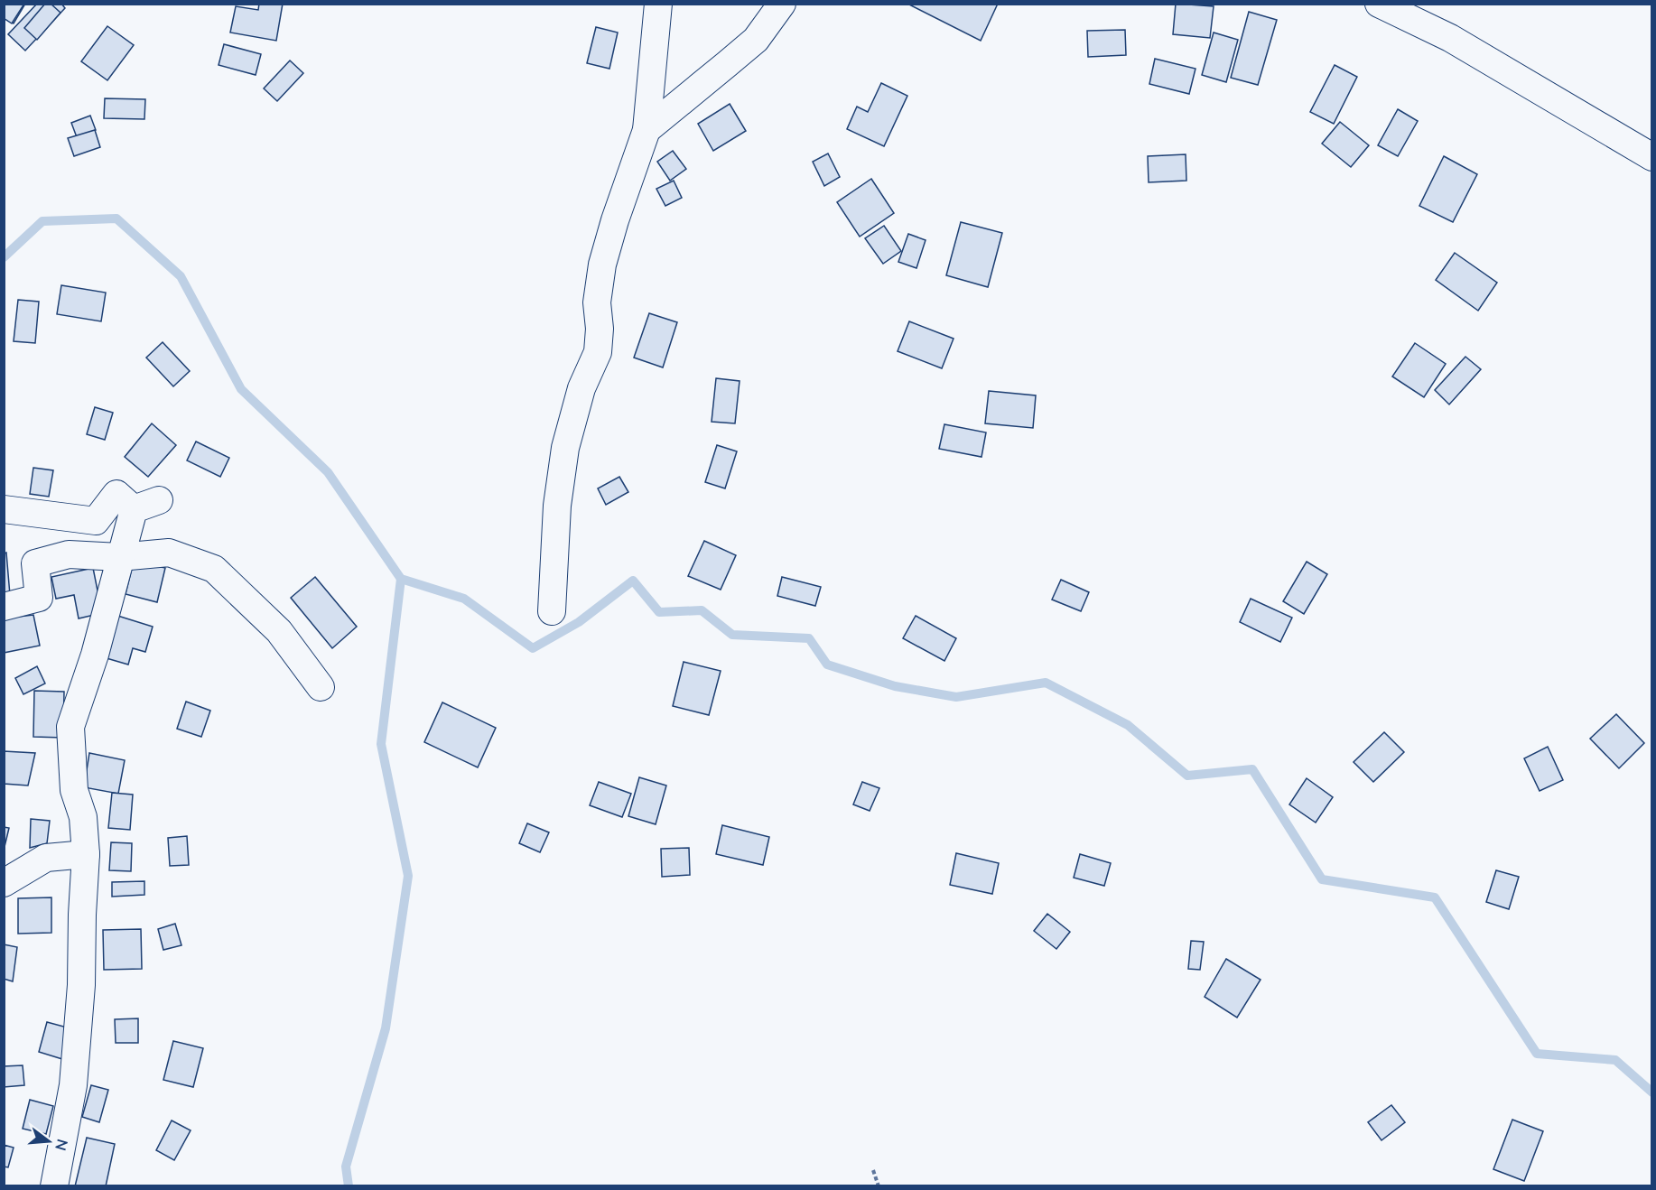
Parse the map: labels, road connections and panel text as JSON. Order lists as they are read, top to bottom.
{
  "north": "right"
}
